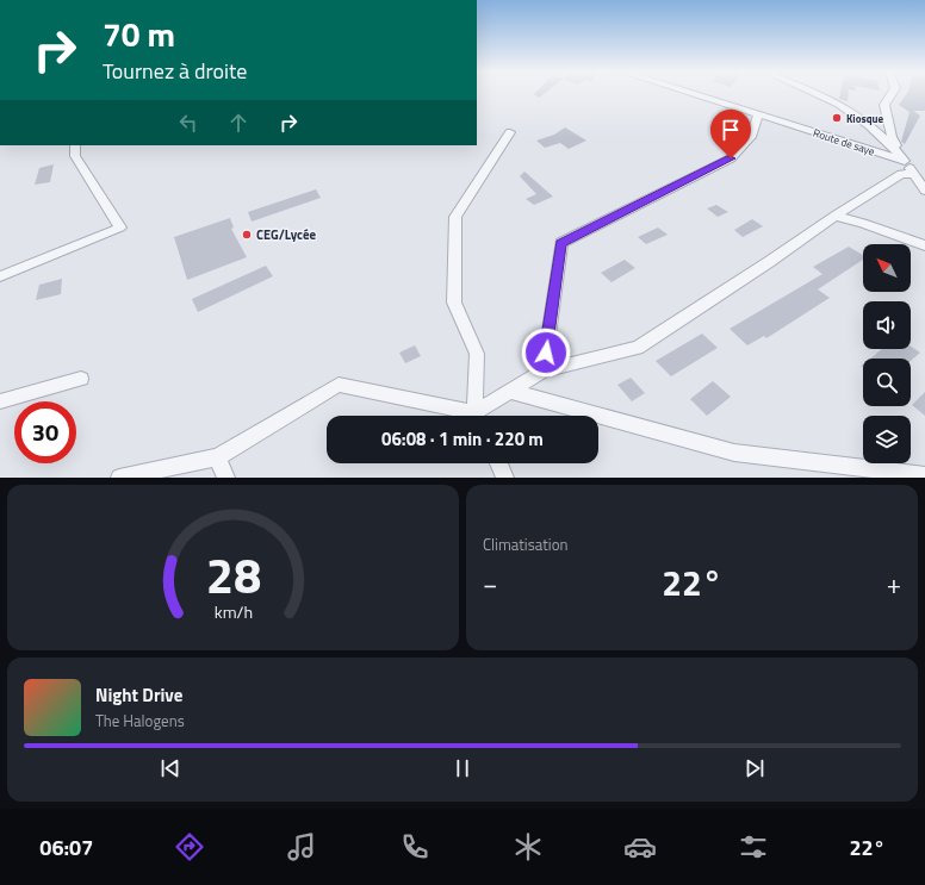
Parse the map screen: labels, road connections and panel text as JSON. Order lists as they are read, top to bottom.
{
  "streets": {
    "street": ["Route de saye"]
  },
  "places": ["Kiosque", "CEG/Lycée"],
  "north": "top left",
  "page": {
    "turn": ["70 m", "Tournez à droite"],
    "limit": "30",
    "trip": "06:08 · 1 min · 220 m",
    "tile": "Climatisation",
    "heat": ["−", "22°", "+"],
    "song": ["Night Drive", "The Halogens"],
    "tabs": ["06:07", "22°"],
    "gauge": ["28", "km/h"]
  }
}
